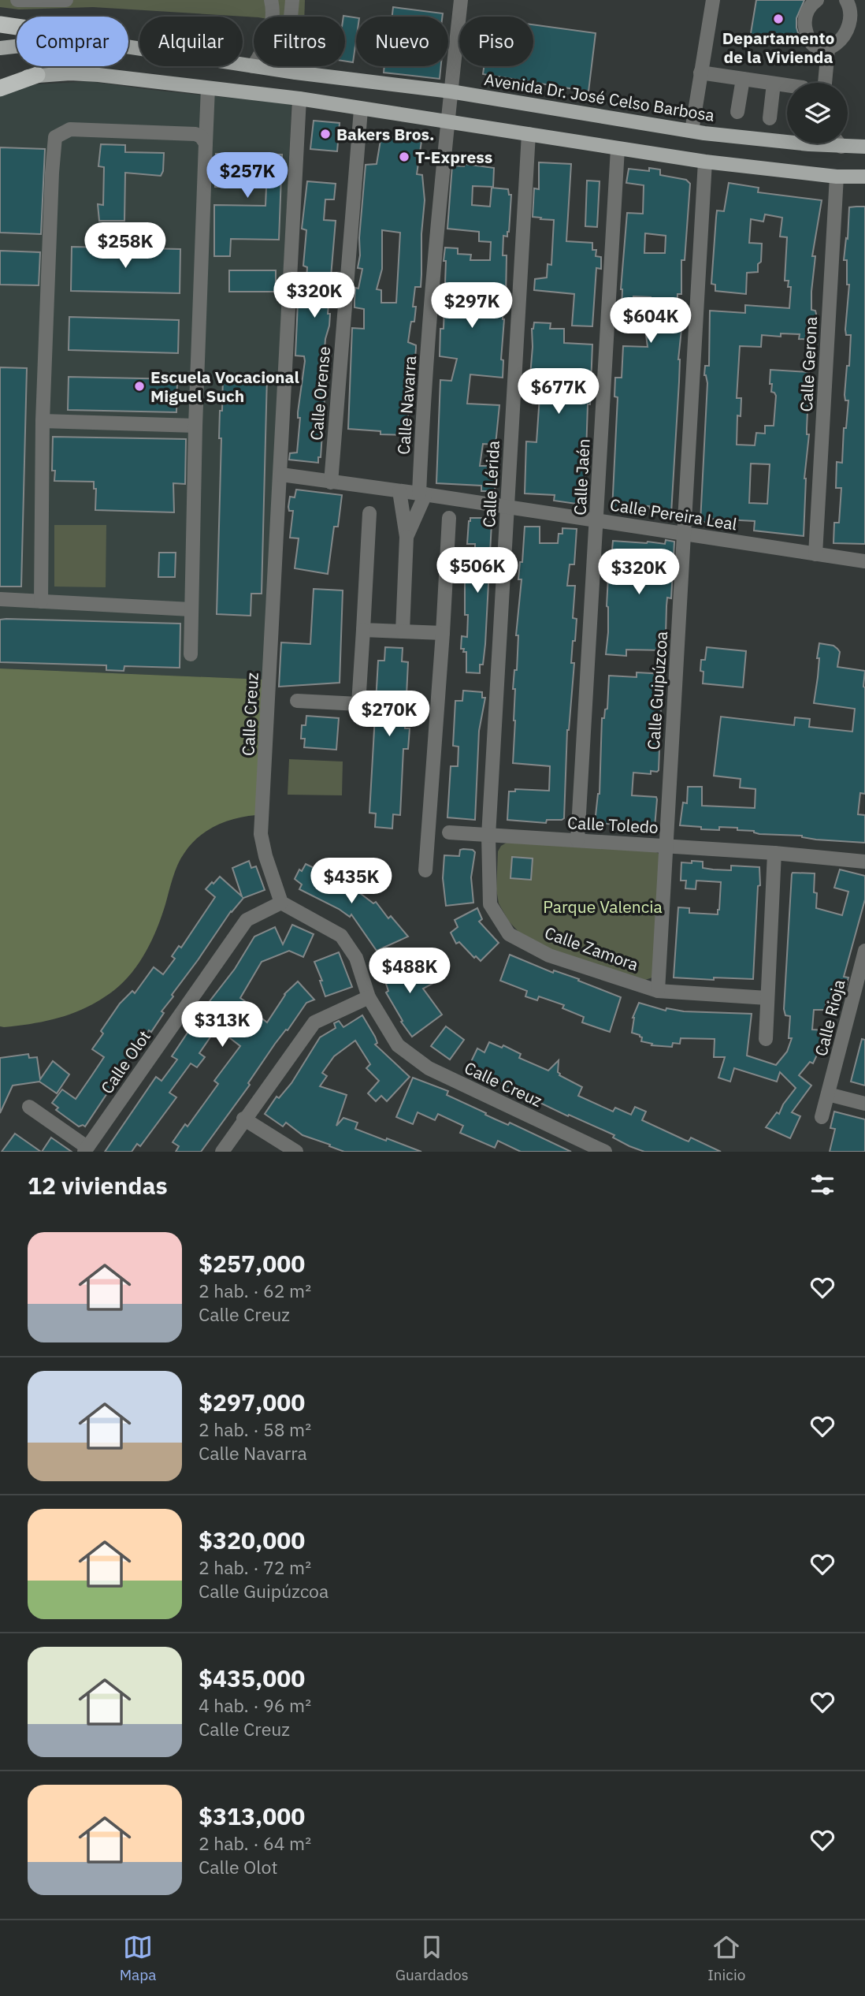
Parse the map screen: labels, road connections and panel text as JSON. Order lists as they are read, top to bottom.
{
  "streets": {
    "main road": ["Avenida Dr. José Celso Barbosa"],
    "street": [
      "Calle Gerona",
      "Calle Orense",
      "Calle Navarra",
      "Calle Jaén",
      "Calle Lérida",
      "Calle Pereira Leal",
      "Calle Guipúzcoa",
      "Calle Creuz",
      "Calle Toledo",
      "Calle Zamora",
      "Calle Rioja",
      "Calle Olot"
    ]
  },
  "crossings": [
    ["Avenida Dr. José Celso Barbosa", "Calle Navarra"],
    ["Calle Gerona", "Calle Pereira Leal"],
    ["Calle Orense", "Calle Pereira Leal"],
    ["Calle Navarra", "Calle Pereira Leal"],
    ["Calle Jaén", "Calle Pereira Leal"],
    ["Calle Jaén", "Calle Toledo"],
    ["Calle Lérida", "Calle Pereira Leal"],
    ["Calle Lérida", "Calle Toledo"],
    ["Calle Lérida", "Calle Zamora"],
    ["Calle Pereira Leal", "Calle Guipúzcoa"],
    ["Calle Pereira Leal", "Calle Creuz"],
    ["Calle Guipúzcoa", "Calle Toledo"],
    ["Calle Guipúzcoa", "Calle Zamora"],
    ["Calle Creuz", "Calle Olot"],
    ["Calle Toledo", "Calle Zamora"]
  ],
  "parks": ["Parque Valencia"],
  "places": [
    "Departamento de la Vivienda",
    "Bakers Bros.",
    "T-Express",
    "Escuela Vocacional Miguel Such"
  ],
  "page": {
    "chip": [
      "Comprar",
      "Alquilar",
      "Filtros",
      "Nuevo",
      "Piso"
    ],
    "price": [
      "$257K",
      "$258K",
      "$320K",
      "$297K",
      "$604K",
      "$677K",
      "$506K",
      "$320K",
      "$270K",
      "$435K",
      "$488K",
      "$313K"
    ],
    "heading": "12 viviendas",
    "list": [
      {
        "name": "$257,000",
        "note": "2 hab. · 62 m² · Calle Creuz"
      },
      {
        "name": "$297,000",
        "note": "2 hab. · 58 m² · Calle Navarra"
      },
      {
        "name": "$320,000",
        "note": "2 hab. · 72 m² · Calle Guipúzcoa"
      },
      {
        "name": "$435,000",
        "note": "4 hab. · 96 m² · Calle Creuz"
      },
      {
        "name": "$313,000",
        "note": "2 hab. · 64 m² · Calle Olot"
      }
    ],
    "tabs": ["Mapa", "Guardados", "Inicio"]
  }
}
